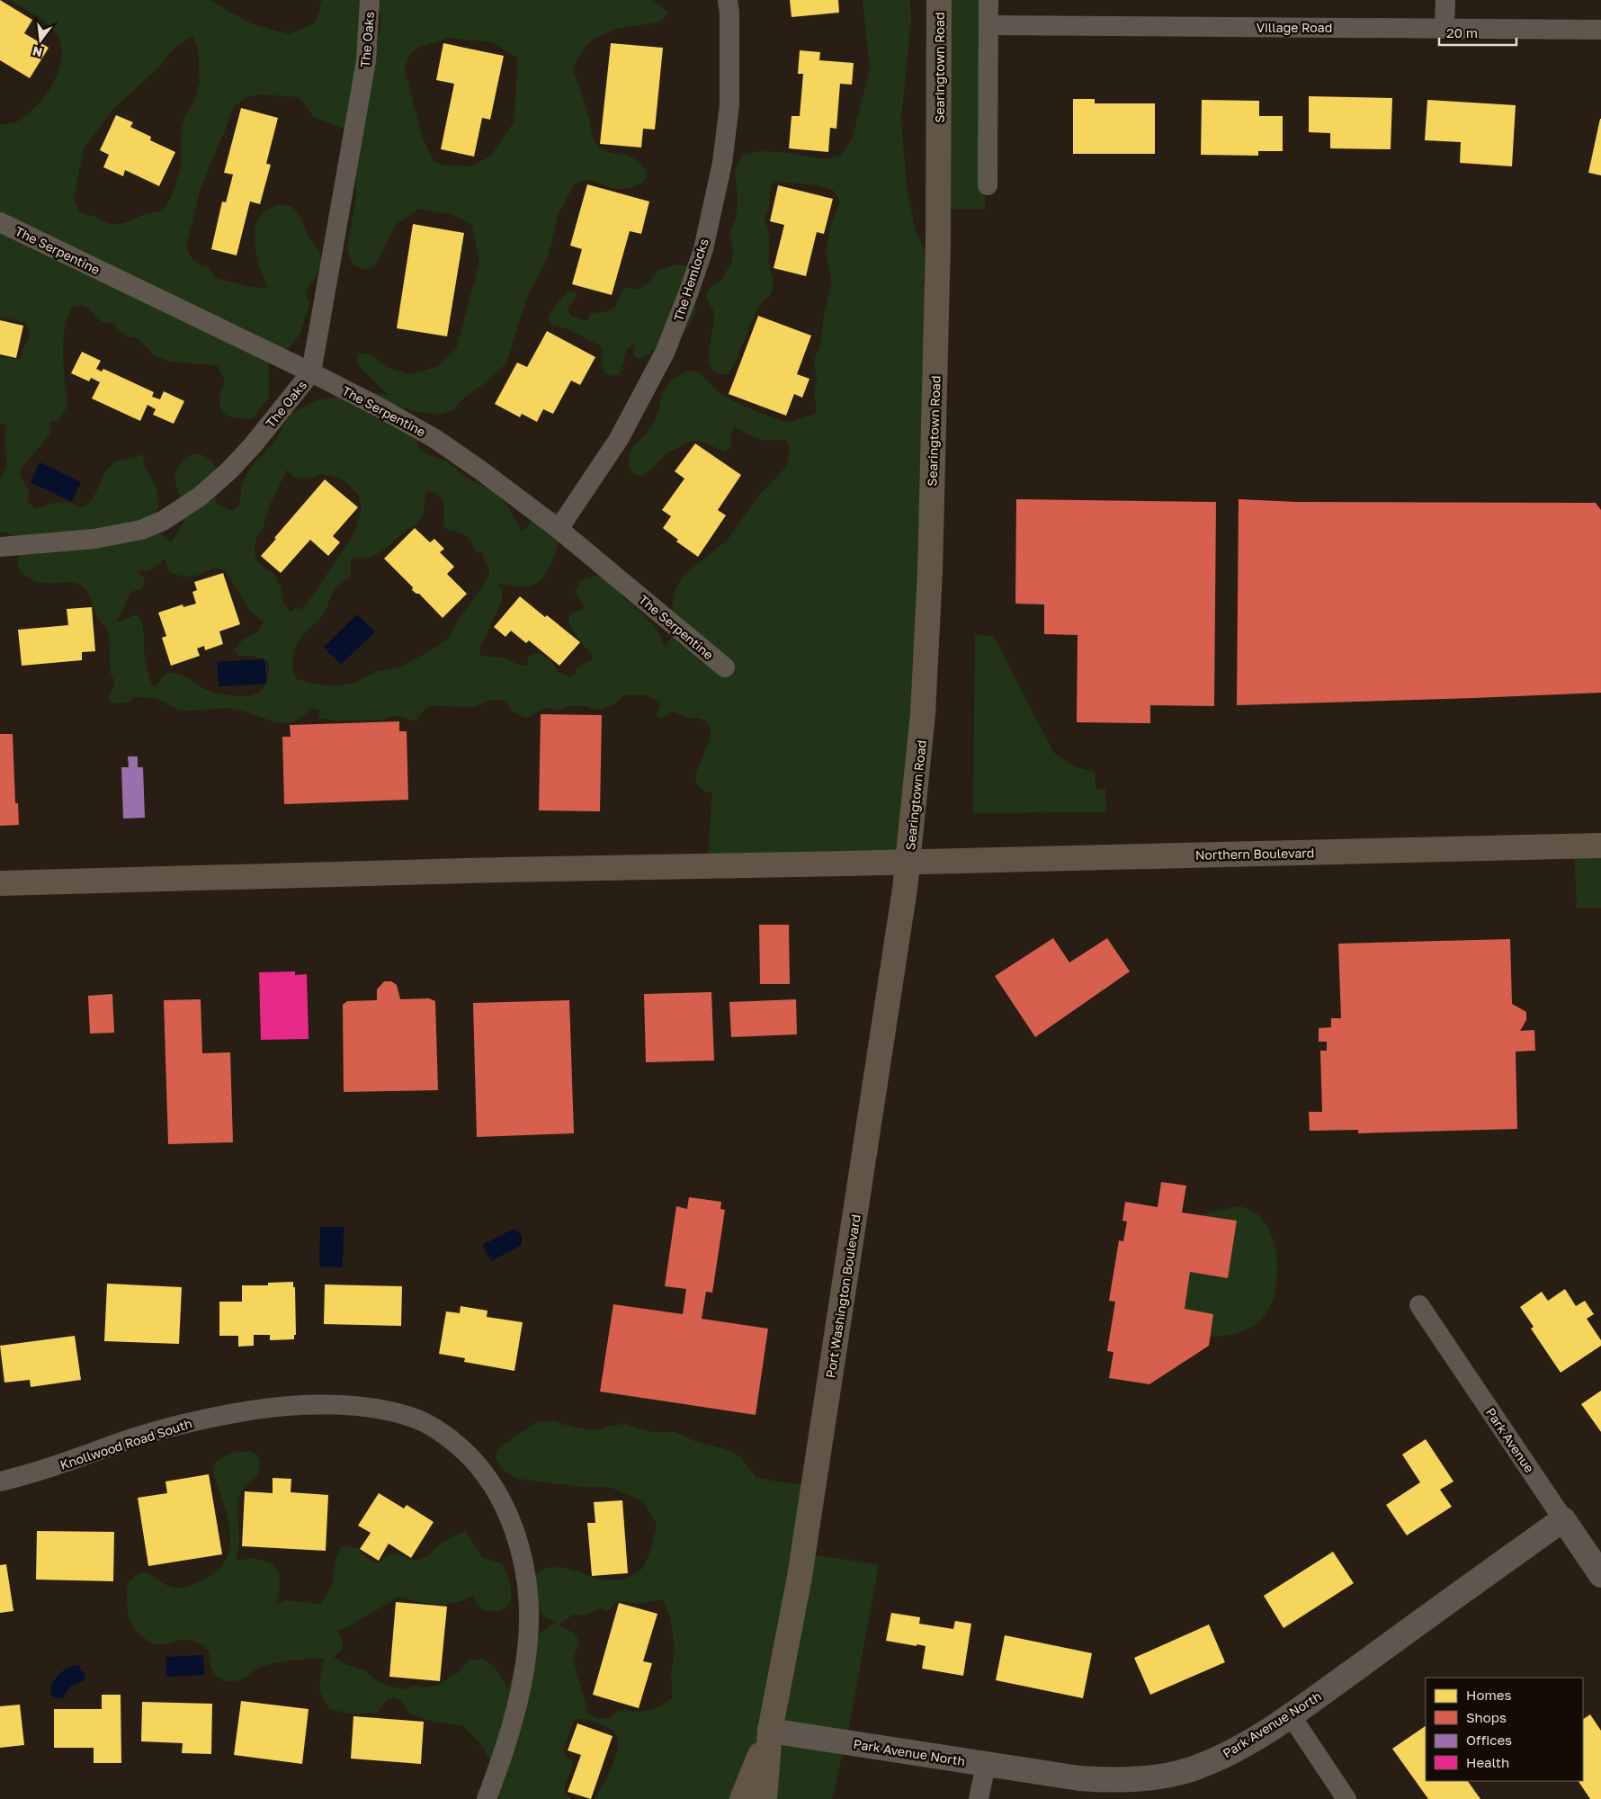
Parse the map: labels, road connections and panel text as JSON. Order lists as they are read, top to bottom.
{
  "streets": {
    "main road": ["Searingtown Road", "Northern Boulevard", "Port Washington Boulevard"],
    "street": [
      "Village Road",
      "The Oaks",
      "The Serpentine",
      "The Hemlocks",
      "Park Avenue",
      "Knollwood Road South",
      "Park Avenue North"
    ]
  },
  "crossings": [
    ["The Oaks", "The Serpentine"],
    ["Searingtown Road", "Northern Boulevard"],
    ["Searingtown Road", "Port Washington Boulevard"],
    ["The Serpentine", "The Hemlocks"],
    ["Northern Boulevard", "Port Washington Boulevard"],
    ["Port Washington Boulevard", "Park Avenue North"],
    ["Park Avenue", "Park Avenue North"]
  ],
  "legend": [
    "Homes",
    "Shops",
    "Offices",
    "Health"
  ],
  "scale_bar": "20 m",
  "north": "bottom"
}
